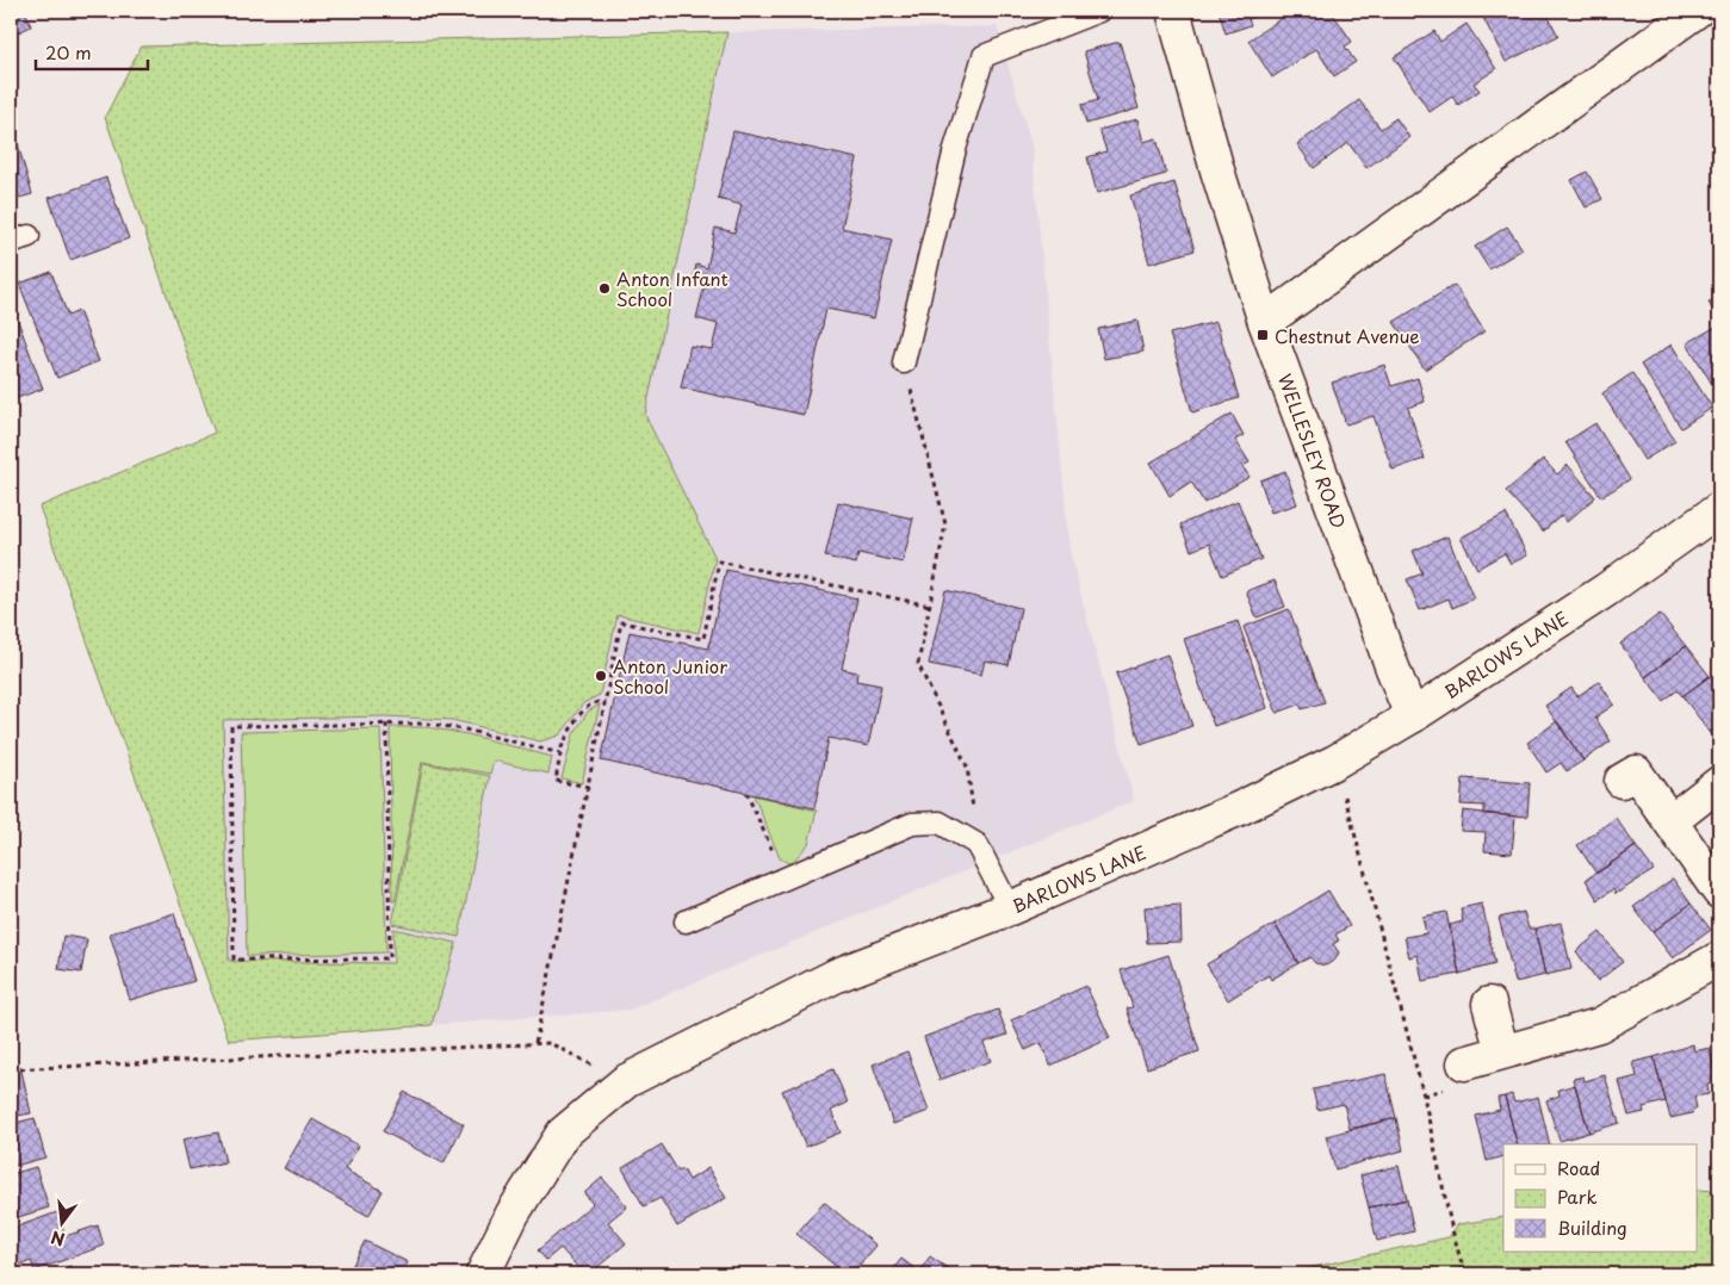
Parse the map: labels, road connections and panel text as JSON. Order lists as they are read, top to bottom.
{
  "streets": {
    "street": ["WELLESLEY ROAD", "BARLOWS LANE"]
  },
  "crossings": [
    ["WELLESLEY ROAD", "BARLOWS LANE"]
  ],
  "places": {
    "other": ["Anton Infant School", "Anton Junior School"],
    "transit": ["Chestnut Avenue"]
  },
  "legend": ["Road", "Park", "Building"],
  "scale_bar": "20 m",
  "north": "bottom"
}
